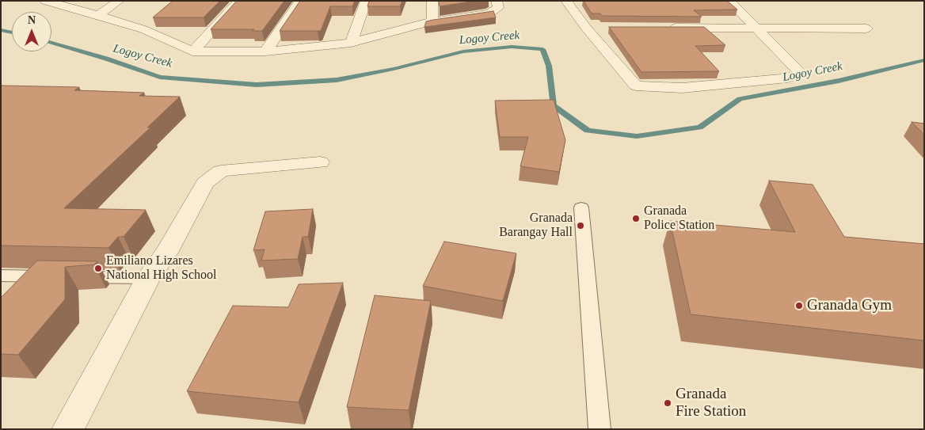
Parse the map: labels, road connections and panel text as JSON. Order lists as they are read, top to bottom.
{
  "water": ["Logoy Creek"],
  "places": [
    "Granada Police Station",
    "Granada Barangay Hall",
    "Emiliano Lizares National High School",
    "Granada Gym",
    "Granada Fire Station"
  ],
  "north": "top"
}
